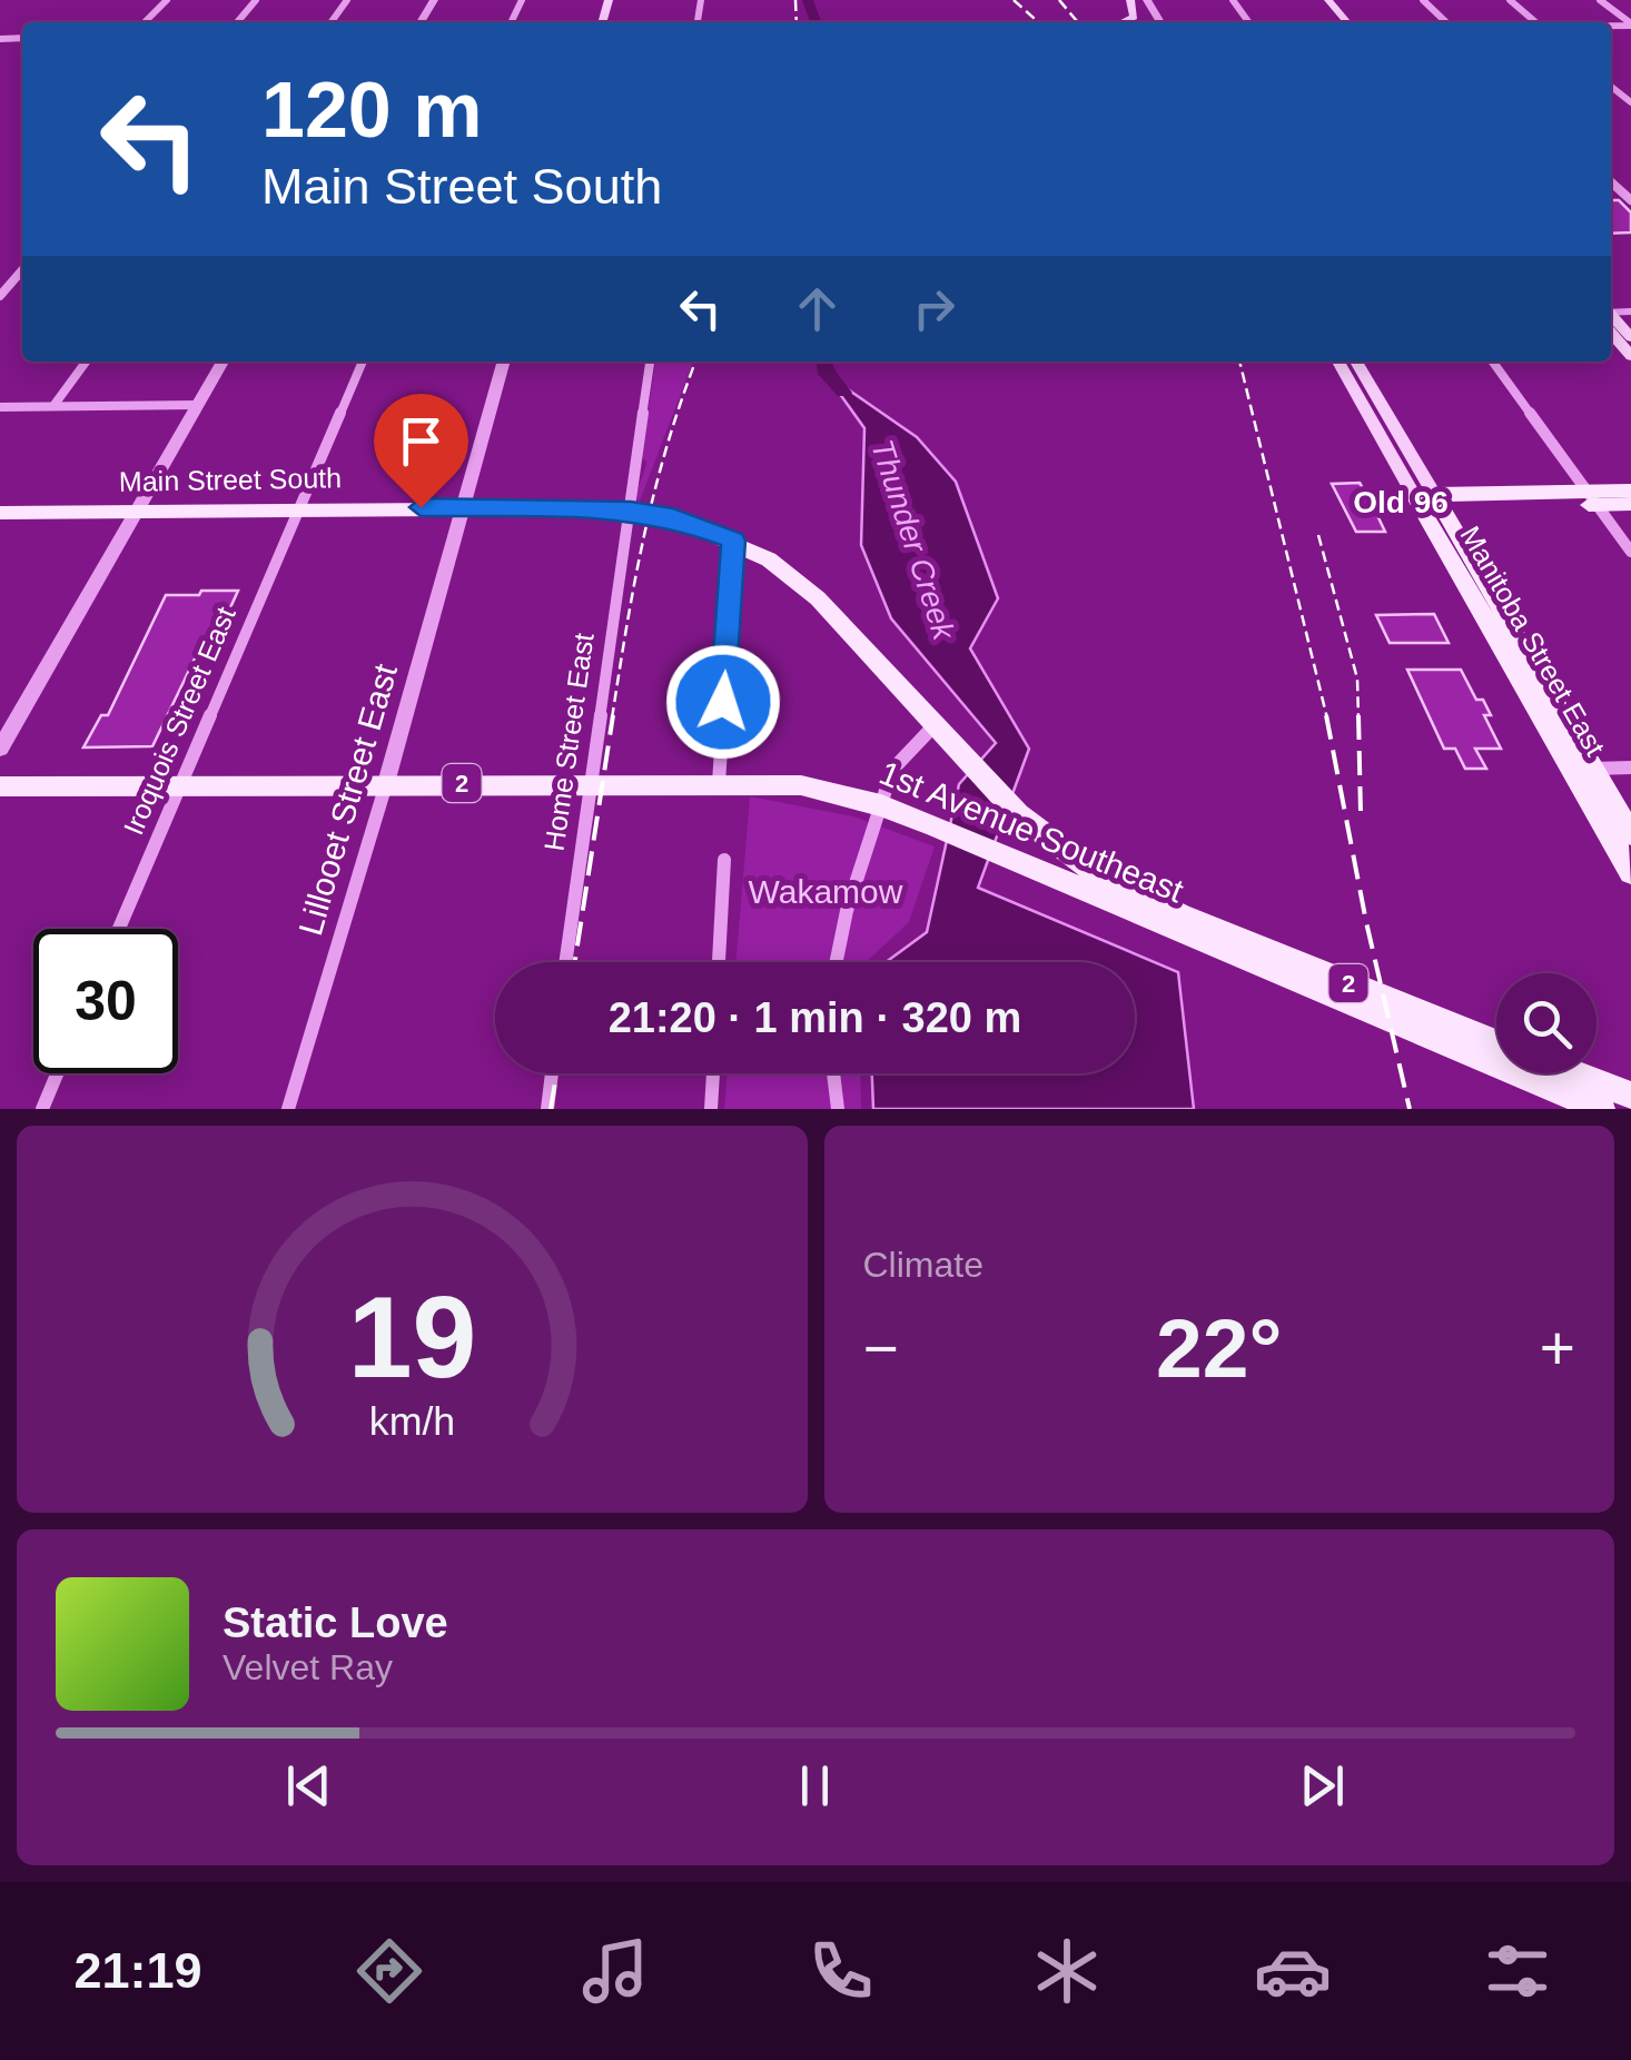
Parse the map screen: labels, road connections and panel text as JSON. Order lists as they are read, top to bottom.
{
  "streets": {
    "main road": [
      "Main Street South",
      "Manitoba Street East",
      "2",
      "1st Avenue Southeast"
    ],
    "street": ["Iroquois Street East", "Home Street East", "Lillooet Street East"]
  },
  "crossings": [
    ["Main Street South", "Iroquois Street East"],
    ["Main Street South", "Home Street East"],
    ["Main Street South", "Lillooet Street East"],
    ["Main Street South", "1st Avenue Southeast"],
    ["Iroquois Street East", "1st Avenue Southeast"],
    ["Home Street East", "1st Avenue Southeast"],
    ["Lillooet Street East", "1st Avenue Southeast"]
  ],
  "districts": ["Old 96"],
  "water": ["Thunder Creek"],
  "parks": ["Wakamow"],
  "page": {
    "turn": ["120 m", "Main Street South"],
    "limit": "30",
    "trip": "21:20 · 1 min · 320 m",
    "tile": "Climate",
    "heat": ["−", "22°", "+"],
    "song": ["Static Love", "Velvet Ray"],
    "tabs": "21:19",
    "gauge": ["19", "km/h"]
  }
}
